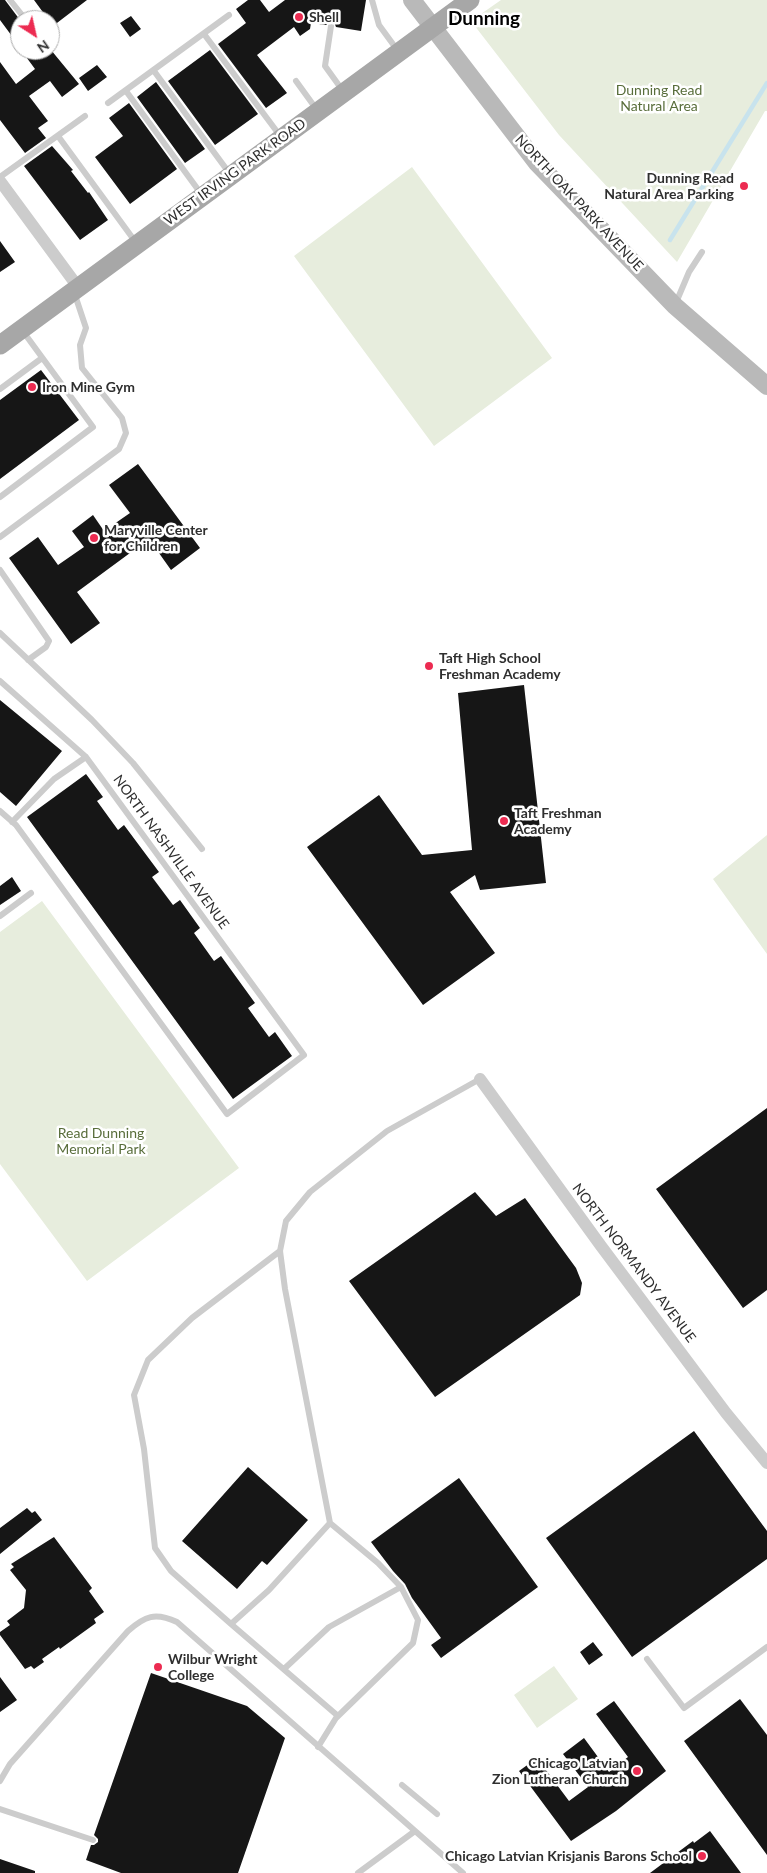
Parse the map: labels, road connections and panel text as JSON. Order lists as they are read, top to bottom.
{
  "streets": {
    "main road": ["WEST IRVING PARK ROAD"],
    "street": ["NORTH OAK PARK AVENUE", "NORTH NORMANDY AVENUE"],
    "lane": ["NORTH NASHVILLE AVENUE"]
  },
  "crossings": [
    ["WEST IRVING PARK ROAD", "NORTH OAK PARK AVENUE"]
  ],
  "districts": ["Dunning"],
  "parks": ["Dunning Read Natural Area", "Read Dunning Memorial Park"],
  "places": [
    "Shell",
    "Dunning Read Natural Area Parking",
    "Iron Mine Gym",
    "Maryville Center for Children",
    "Taft High School Freshman Academy",
    "Taft Freshman Academy",
    "Wilbur Wright College",
    "Chicago Latvian Zion Lutheran Church",
    "Chicago Latvian Krisjanis Barons School"
  ],
  "north": "bottom right"
}
